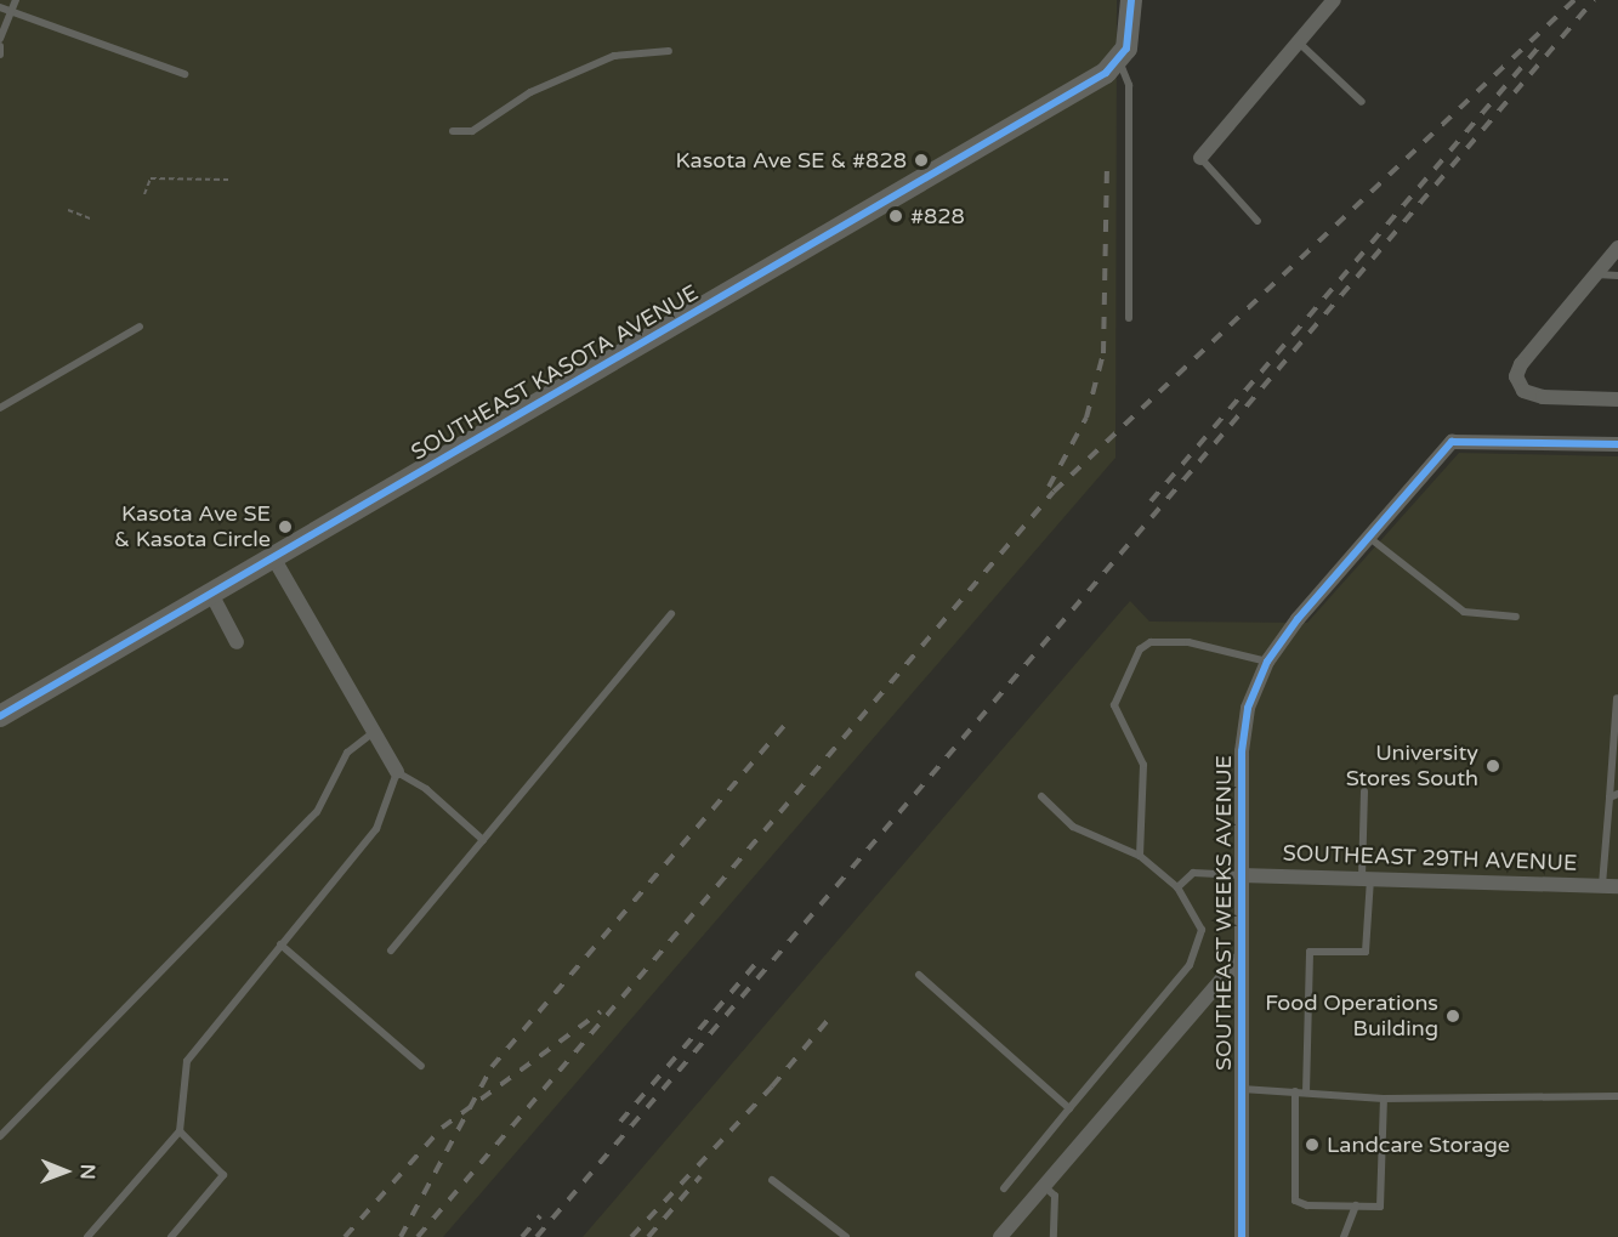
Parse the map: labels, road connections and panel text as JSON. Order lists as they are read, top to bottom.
{
  "streets": {
    "street": ["SOUTHEAST KASOTA AVENUE", "SOUTHEAST 29TH AVENUE", "SOUTHEAST WEEKS AVENUE"]
  },
  "crossings": [
    ["SOUTHEAST 29TH AVENUE", "SOUTHEAST WEEKS AVENUE"]
  ],
  "places": [
    "Kasota Ave SE & #828",
    "#828",
    "Kasota Ave SE & Kasota Circle",
    "University Stores South",
    "Food Operations Building",
    "Landcare Storage"
  ],
  "north": "right"
}
